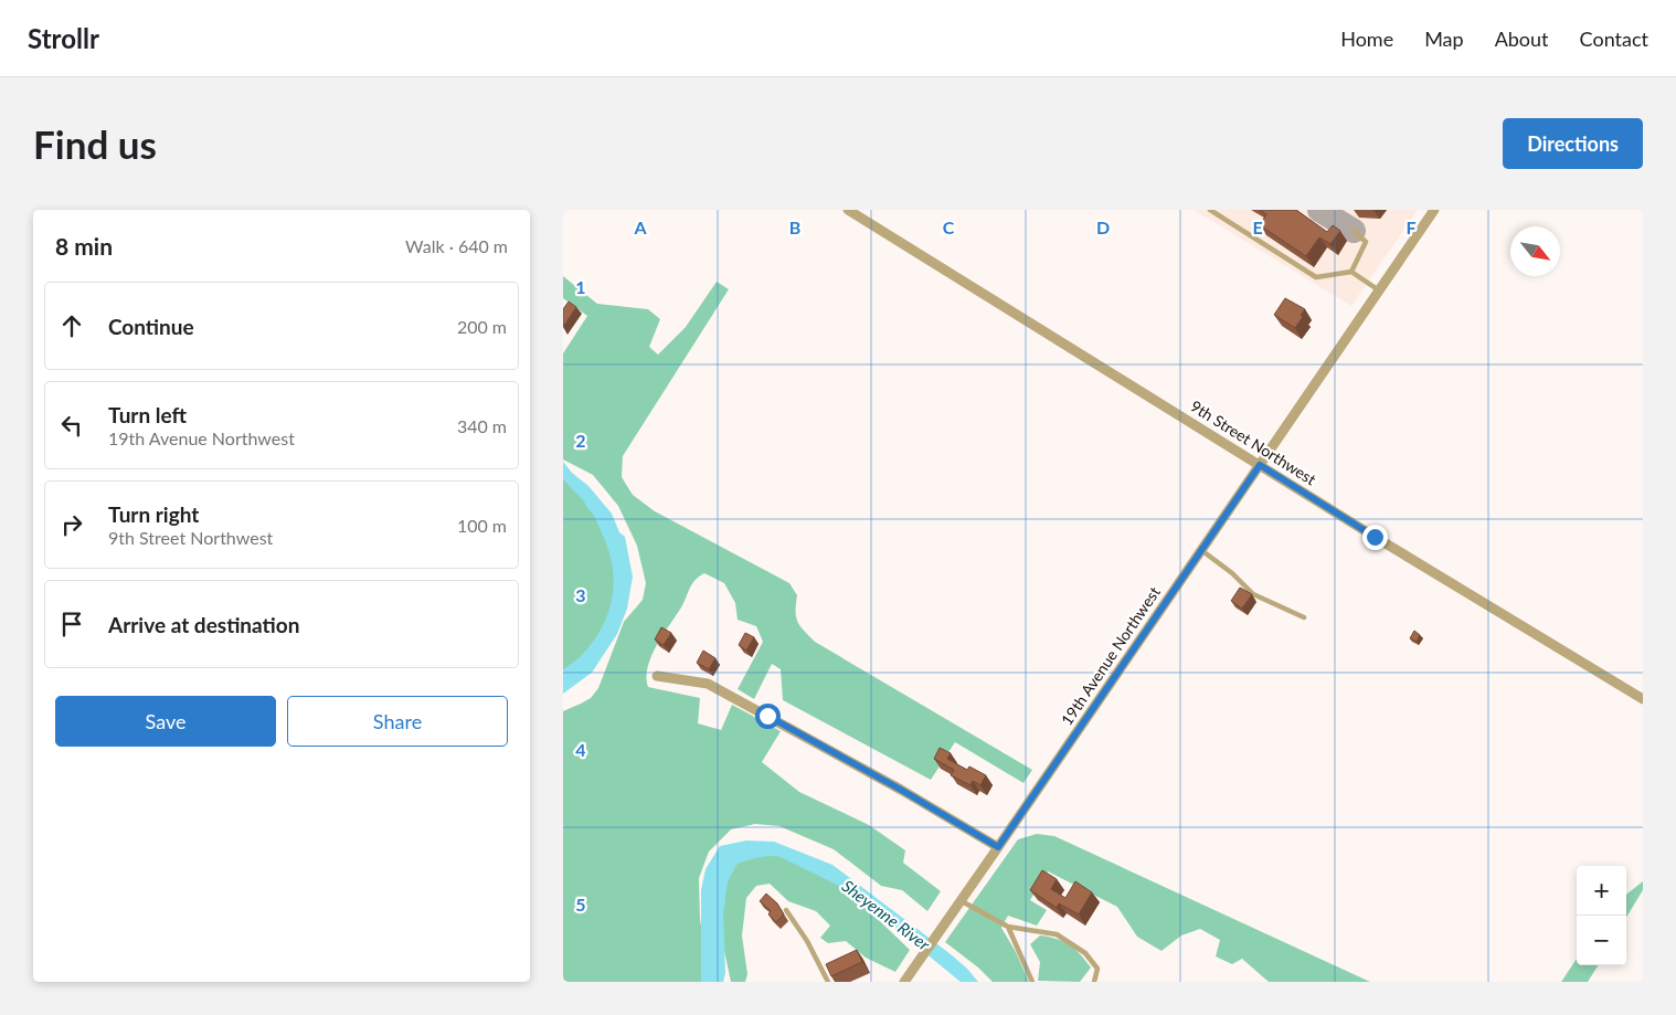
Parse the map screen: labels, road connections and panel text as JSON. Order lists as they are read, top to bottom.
{
  "streets": {
    "street": ["9th Street Northwest", "19th Avenue Northwest"]
  },
  "crossings": [
    ["9th Street Northwest", "19th Avenue Northwest"]
  ],
  "water": ["Sheyenne River"],
  "north": "bottom right",
  "page": {
    "header": "Strollr",
    "nav": [
      "Home",
      "Map",
      "About",
      "Contact"
    ],
    "buttons": [
      "Directions",
      ["Save", "Share"]
    ],
    "title": "Find us",
    "heading": ["8 min", "Walk · 640 m"],
    "list": [
      ["Continue", "200 m"],
      ["Turn left", "19th Avenue Northwest", "340 m"],
      ["Turn right", "9th Street Northwest", "100 m"],
      "Arrive at destination"
    ],
    "map_buttons": ["+", "−"]
  },
  "grid": {
    "columns": [
      "A",
      "B",
      "C",
      "D",
      "E",
      "F"
    ],
    "rows": [
      "1",
      "2",
      "3",
      "4",
      "5"
    ]
  }
}
